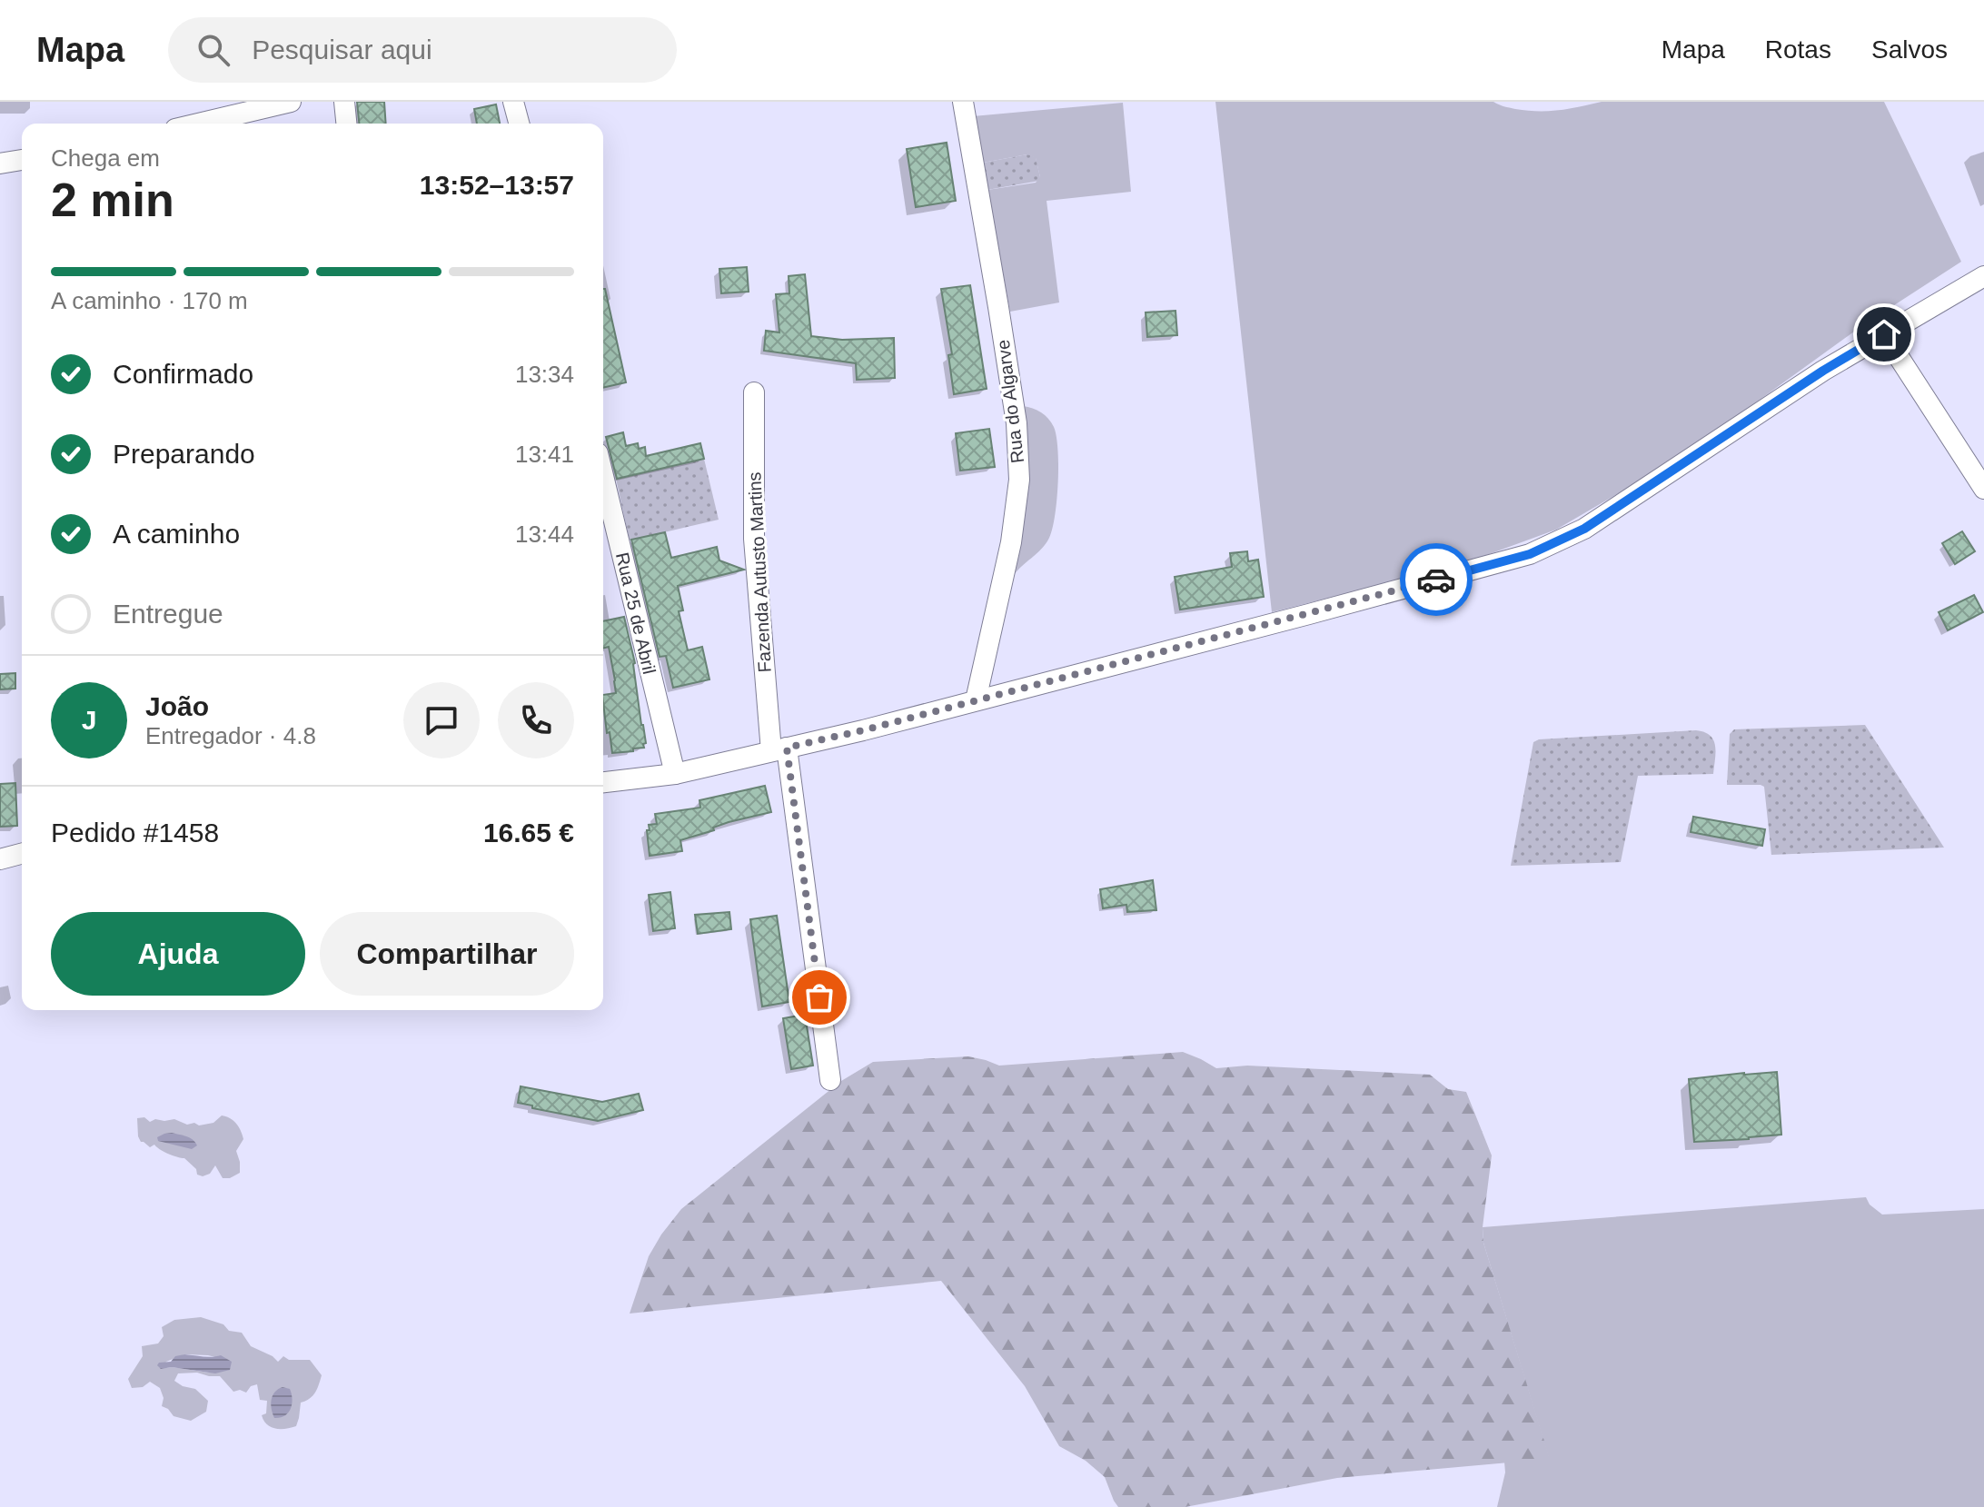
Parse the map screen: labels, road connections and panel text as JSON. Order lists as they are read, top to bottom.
{
  "streets": {
    "street": ["Rua do Algarve", "Fazenda Autusto Martins", "Rua 25 de Abril"]
  },
  "page": {
    "header": "Mapa",
    "search": "Pesquisar aqui",
    "nav": ["Mapa", "Rotas", "Salvos"],
    "heading": ["2 min", "Chega em", "13:52–13:57"],
    "panel": [
      "João",
      "Entregador · 4.8",
      "Pedido #1458",
      "16.65 €"
    ],
    "bar": "A caminho · 170 m",
    "list": [
      ["Confirmado", "13:34"],
      ["Preparando", "13:41"],
      ["A caminho", "13:44"],
      "Entregue"
    ],
    "round": "J",
    "buttons": ["Ajuda", "Compartilhar"]
  }
}
